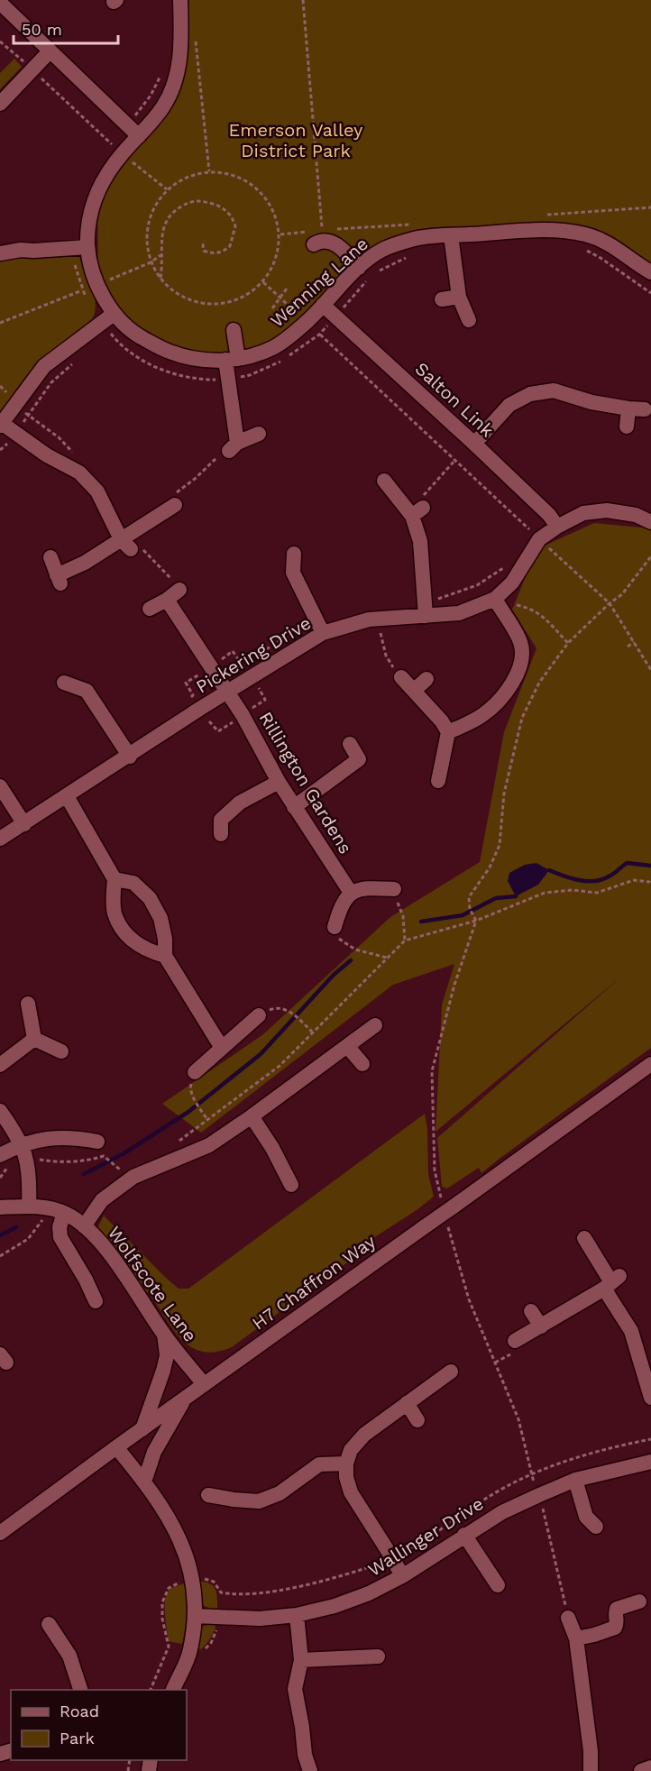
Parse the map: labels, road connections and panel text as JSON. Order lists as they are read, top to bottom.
{
  "streets": {
    "street": [
      "Wenning Lane",
      "Salton Link",
      "Pickering Drive",
      "Rillington Gardens",
      "H7 Chaffron Way",
      "Wolfscote Lane",
      "Wallinger Drive"
    ]
  },
  "crossings": [
    ["Wenning Lane", "Salton Link"],
    ["Salton Link", "Pickering Drive"],
    ["Pickering Drive", "Rillington Gardens"],
    ["H7 Chaffron Way", "Wolfscote Lane"]
  ],
  "parks": ["Emerson Valley District Park"],
  "legend": ["Road", "Park"],
  "scale_bar": "50 m"
}
